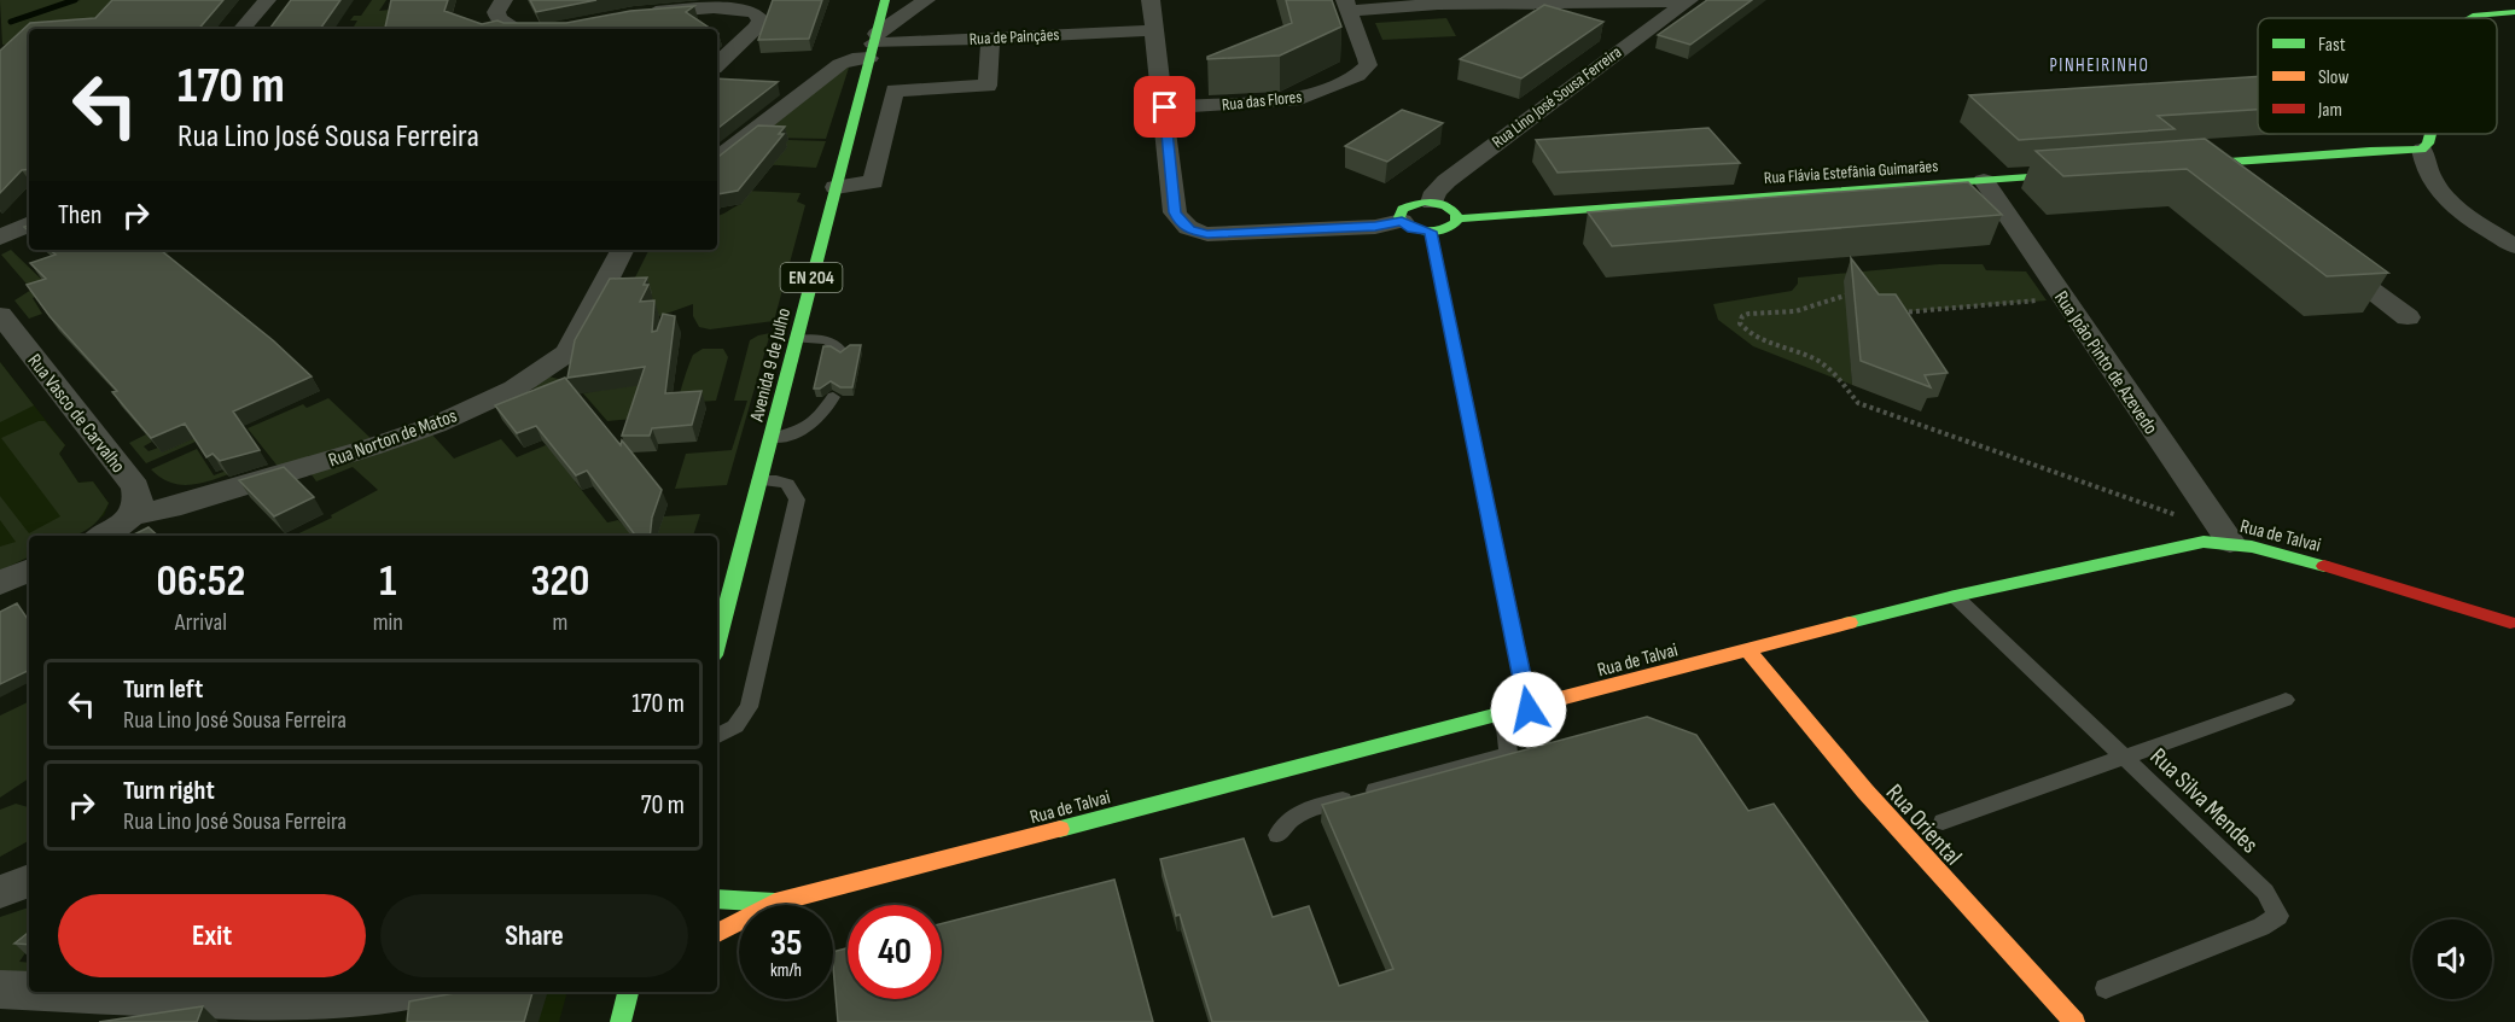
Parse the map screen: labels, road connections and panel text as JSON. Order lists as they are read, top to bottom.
{
  "streets": {
    "street": [
      "Rua de Painçães",
      "Rua Lino José Sousa Ferreira",
      "Rua das Flores",
      "Rua Flávia Estefânia Guimarães",
      "EN 204",
      "Rua João Pinto de Azevedo",
      "Avenida 9 de Julho",
      "Rua Vasco de Carvalho",
      "Rua Norton de Matos",
      "Rua de Talvai",
      "Rua Oriental"
    ],
    "lane": ["Rua Silva Mendes"]
  },
  "crossings": [
    ["Rua de Painçães", "Avenida 9 de Julho"],
    ["Rua Flávia Estefânia Guimarães", "Rua João Pinto de Azevedo"],
    ["Rua João Pinto de Azevedo", "Rua de Talvai"],
    ["Rua Vasco de Carvalho", "Rua Norton de Matos"],
    ["Rua de Talvai", "Rua Silva Mendes"],
    ["Rua de Talvai", "Rua Oriental"]
  ],
  "districts": ["PINHEIRINHO"],
  "legend": ["Fast", "Slow", "Jam"],
  "page": {
    "turn": ["170 m", "Rua Lino José Sousa Ferreira"],
    "then": "Then",
    "eta": [
      "06:52",
      "Arrival",
      "1",
      "min",
      "320",
      "m"
    ],
    "list": [
      {
        "name": "Turn left",
        "note": "Rua Lino José Sousa Ferreira",
        "value": "170 m"
      },
      {
        "name": "Turn right",
        "note": "Rua Lino José Sousa Ferreira",
        "value": "70 m"
      }
    ],
    "buttons": ["Exit", "Share"],
    "speed": "35 km/h",
    "limit": "40"
  }
}
